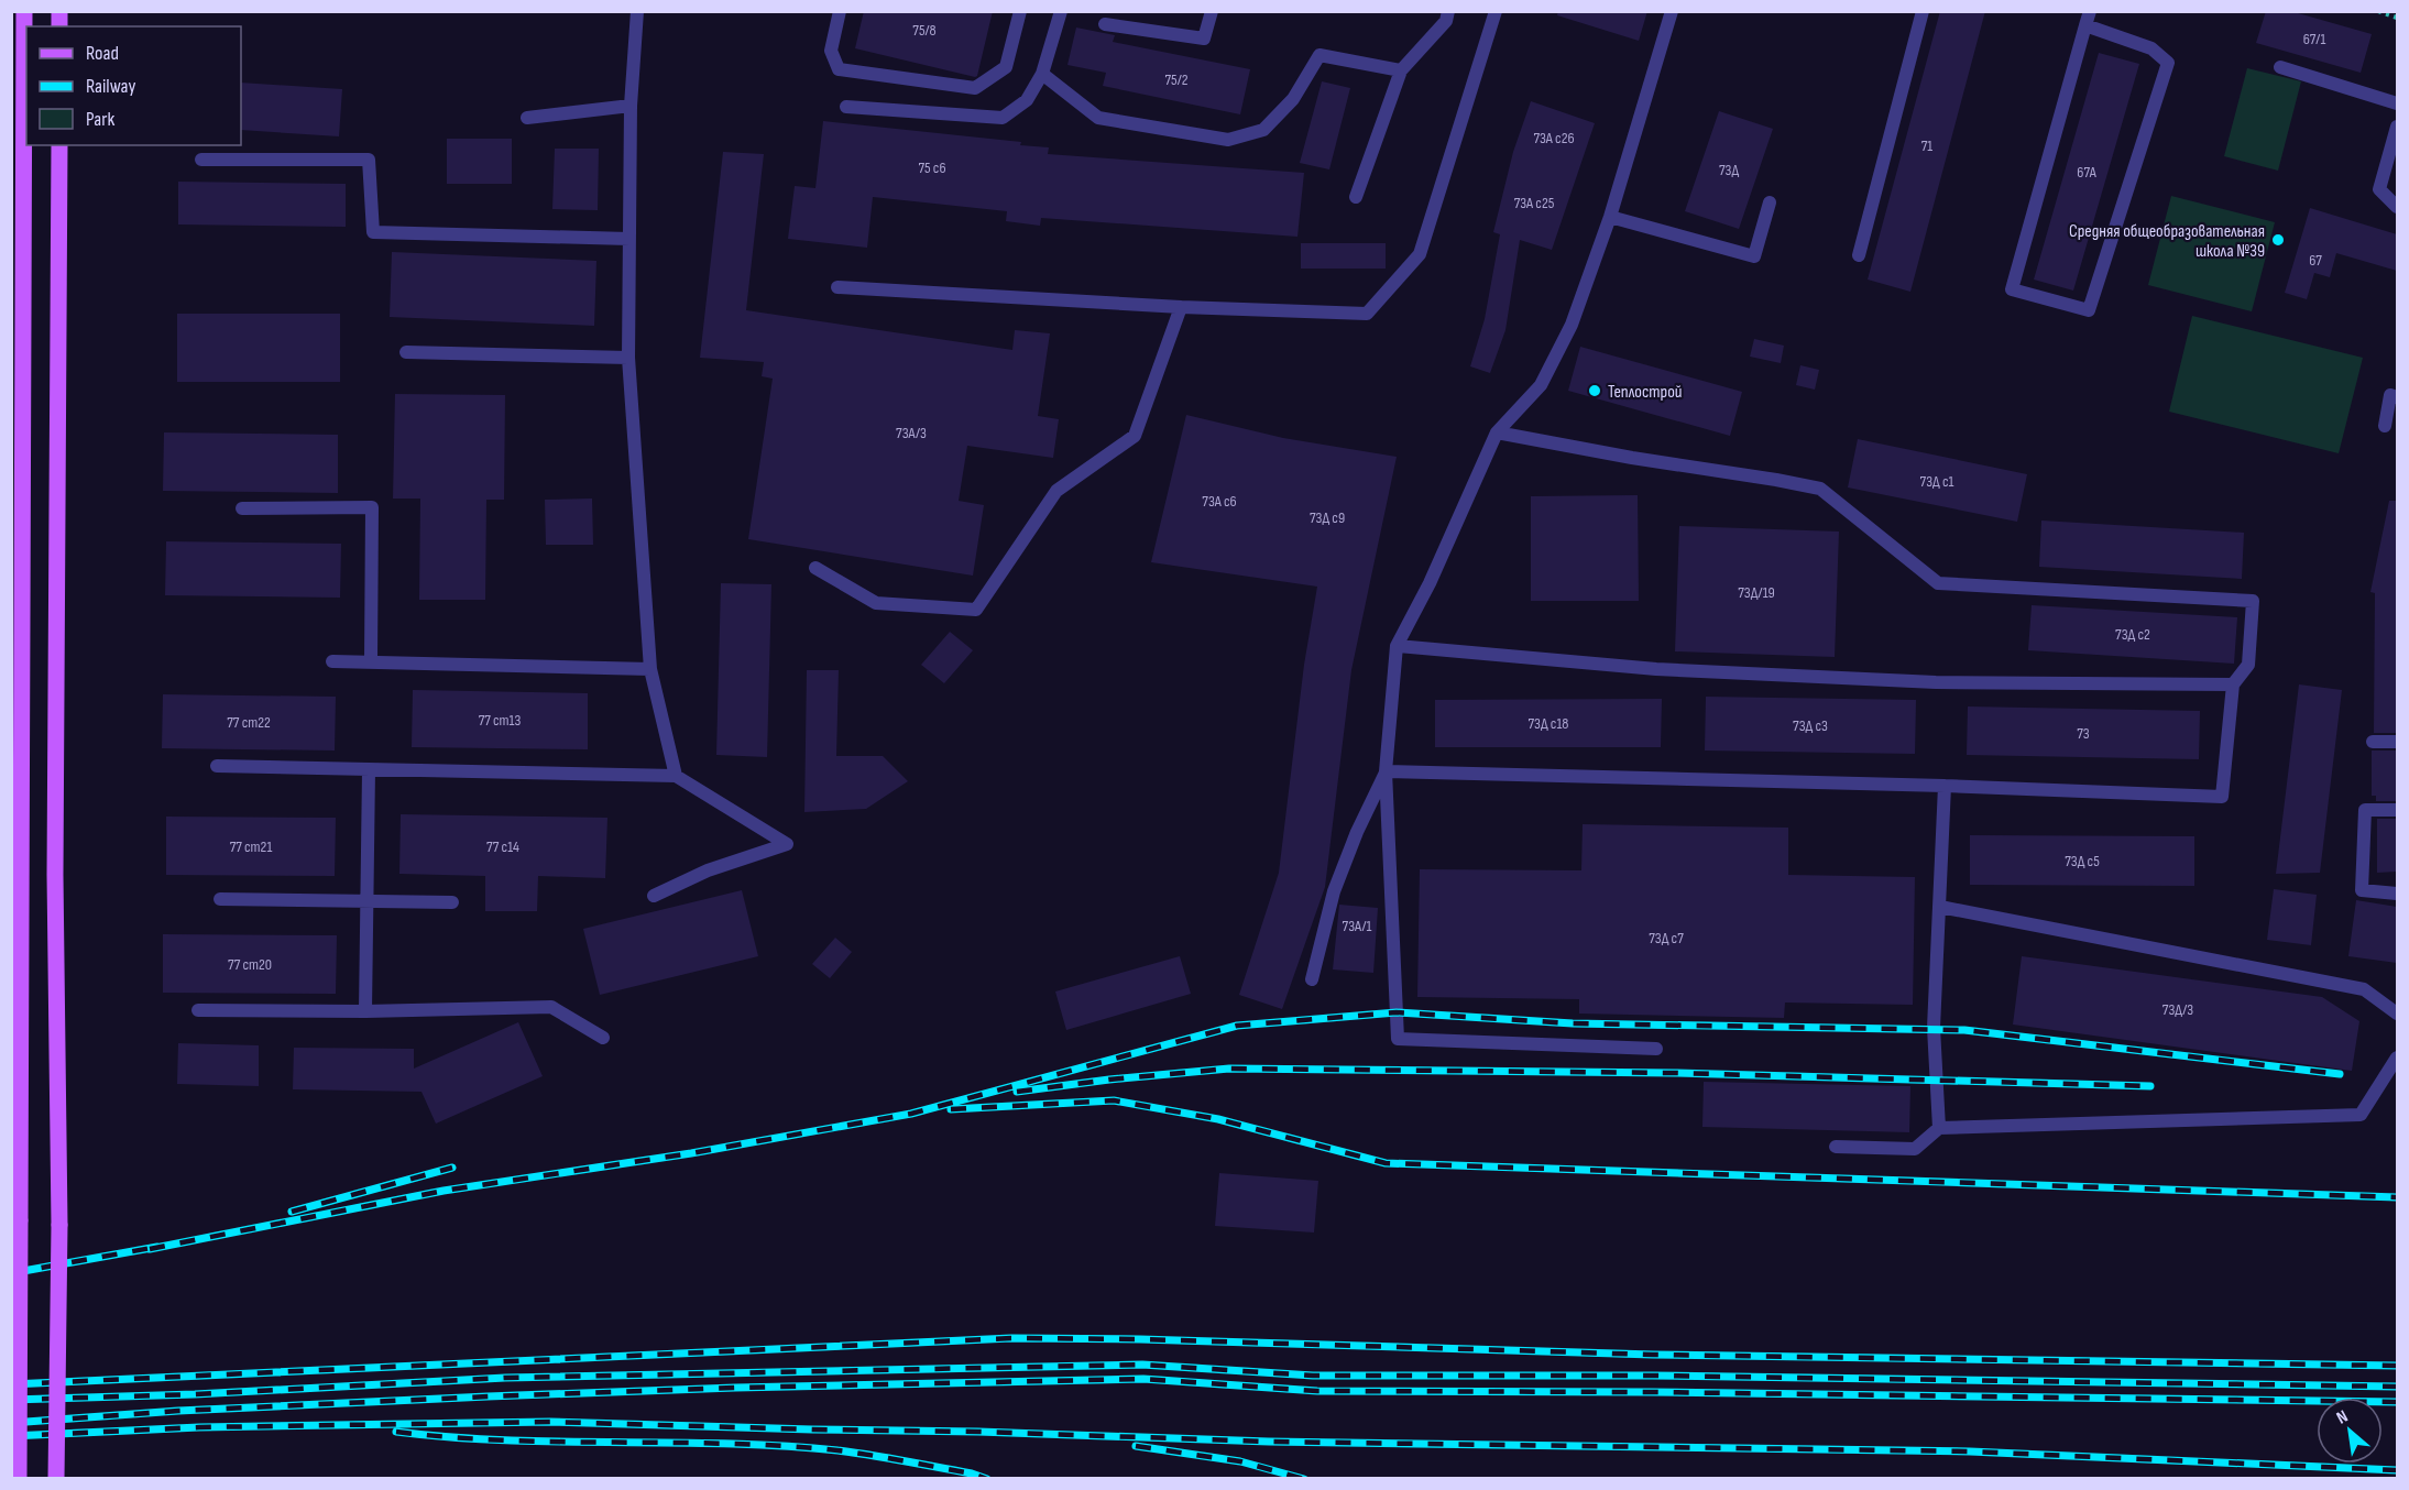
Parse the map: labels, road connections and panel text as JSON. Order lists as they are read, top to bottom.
{
  "places": ["Средняя общеобразовательная школа №39", "Теплострой"],
  "house_numbers": [
    "75/8",
    "67/1",
    "75/2",
    "73А с26",
    "71",
    "75 с6",
    "73Д",
    "67А",
    "73А с25",
    "67",
    "73А/3",
    "73Д с1",
    "73А с6",
    "73Д с9",
    "73Д/19",
    "73Д с2",
    "77 ст13",
    "77 ст22",
    "73Д с18",
    "73Д с3",
    "73",
    "77 ст21",
    "77 с14",
    "73Д с5",
    "73А/1",
    "73Д с7",
    "77 ст20",
    "73Д/3"
  ],
  "legend": ["Road", "Railway", "Park"],
  "north": "top left"
}
